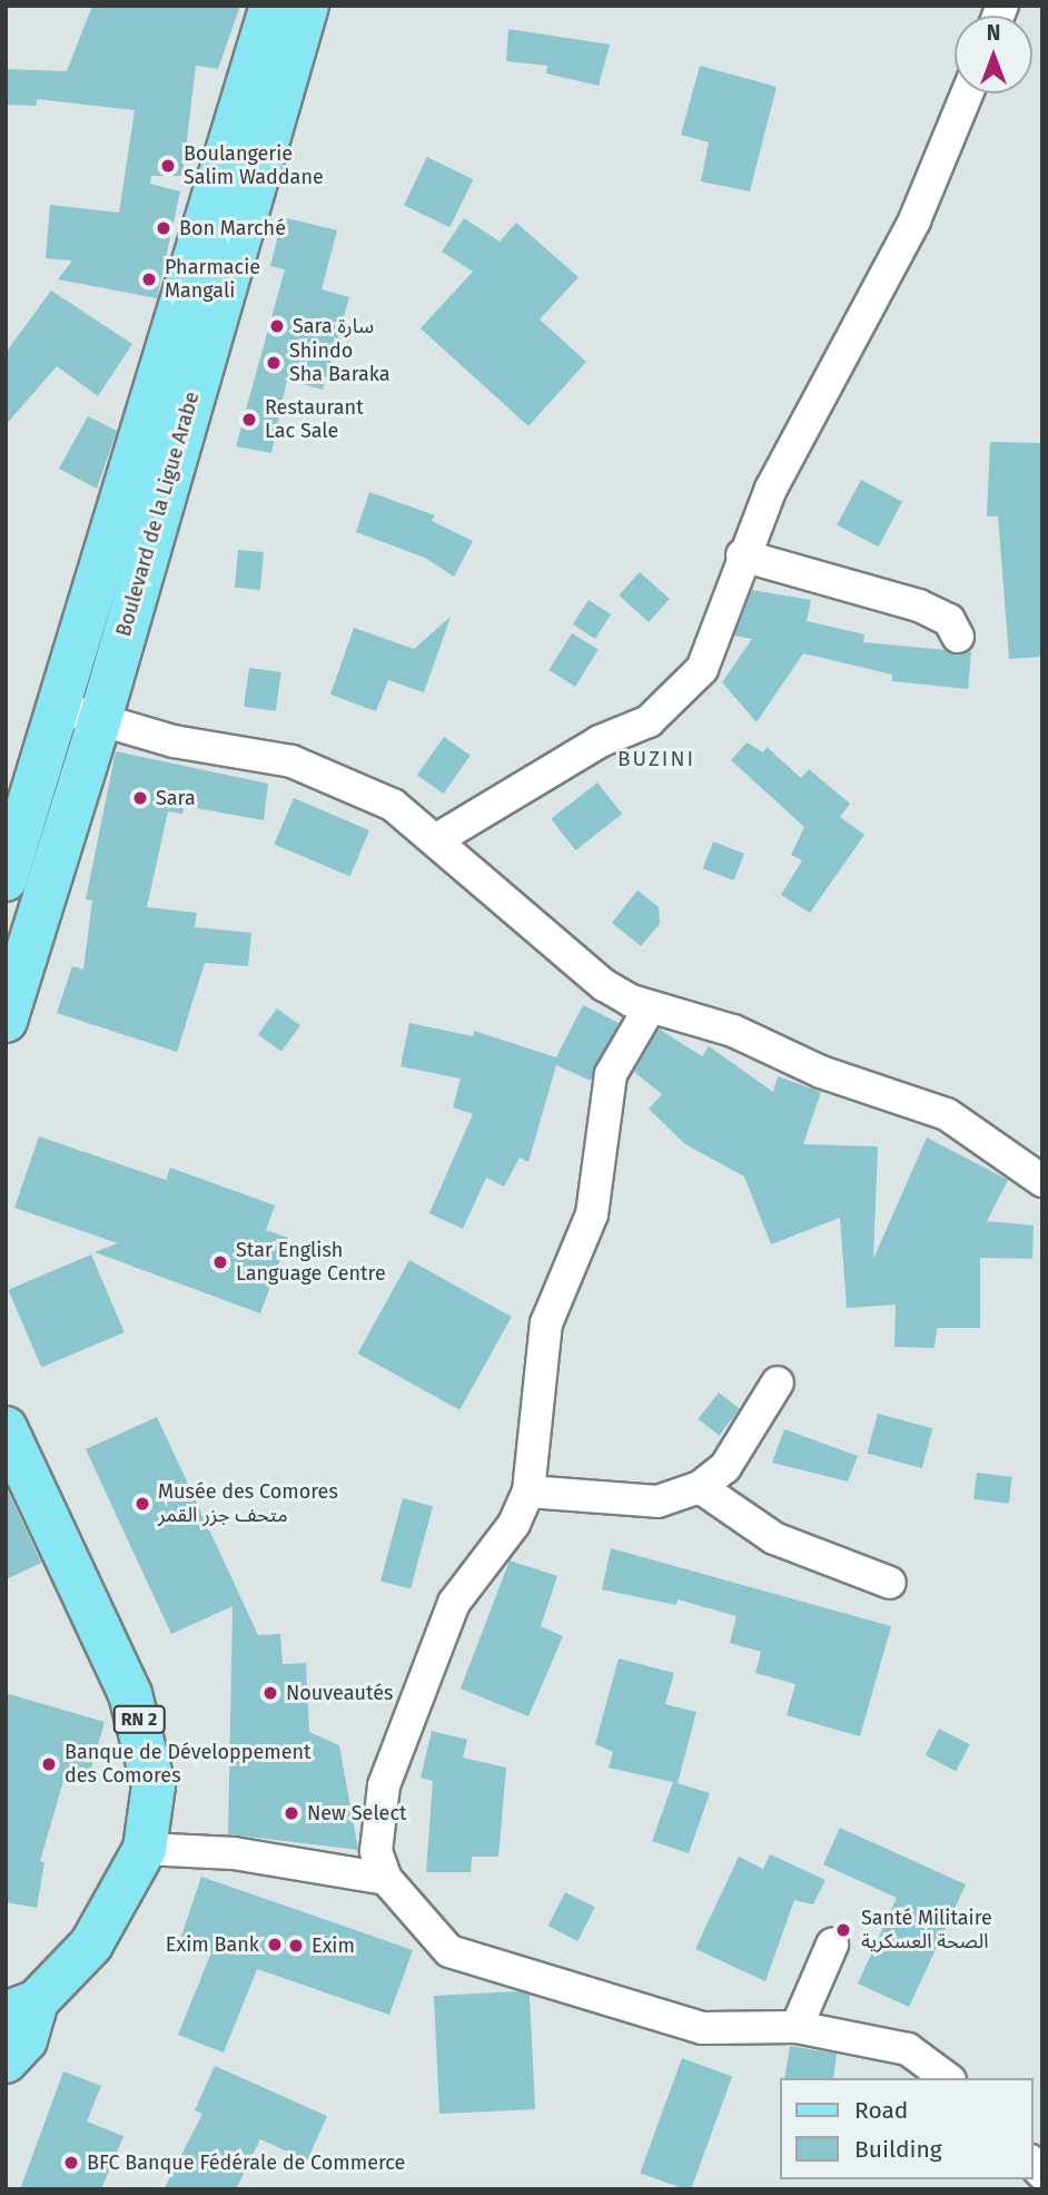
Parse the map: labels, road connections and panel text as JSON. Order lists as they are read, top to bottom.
{
  "streets": {
    "main road": ["Boulevard de la Ligue Arabe", "RN 2"]
  },
  "districts": ["BUZINI"],
  "places": [
    "Boulangerie Salim Waddane",
    "Bon Marché",
    "Pharmacie Mangali",
    "Sara سارة",
    "Shindo Sha Baraka",
    "Restaurant Lac Sale",
    "Sara",
    "Star English Language Centre",
    "Musée des Comores متحف جزر القمر",
    "Nouveautés",
    "Banque de Développement des Comores",
    "New Select",
    "Santé Militaire الصحة العسكرية",
    "Exim Bank",
    "Exim",
    "BFC Banque Fédérale de Commerce"
  ],
  "legend": ["Road", "Building"],
  "north": "top"
}
